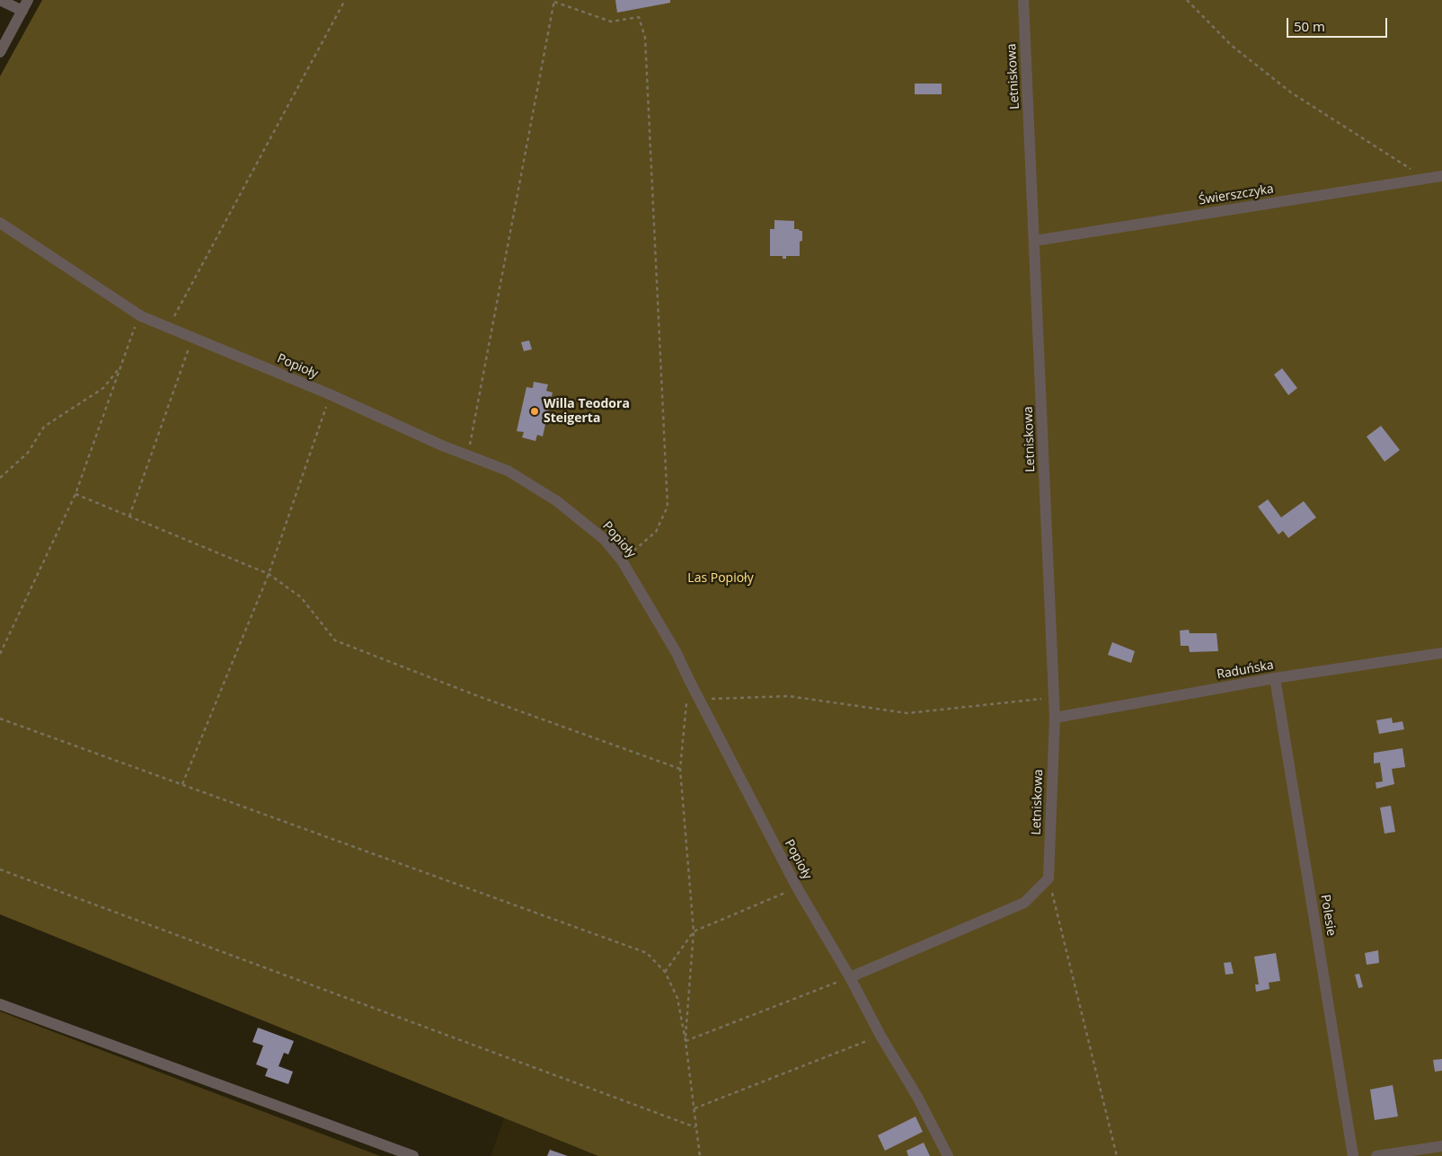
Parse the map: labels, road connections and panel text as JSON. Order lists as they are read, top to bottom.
{
  "streets": {
    "street": [
      "Letniskowa",
      "Świerszczyka",
      "Popioły",
      "Raduńska",
      "Polesie"
    ]
  },
  "crossings": [
    ["Letniskowa", "Świerszczyka"],
    ["Letniskowa", "Raduńska"],
    ["Raduńska", "Polesie"]
  ],
  "parks": ["Las Popioły"],
  "places": ["Willa Teodora Steigerta"],
  "scale_bar": "50 m"
}
